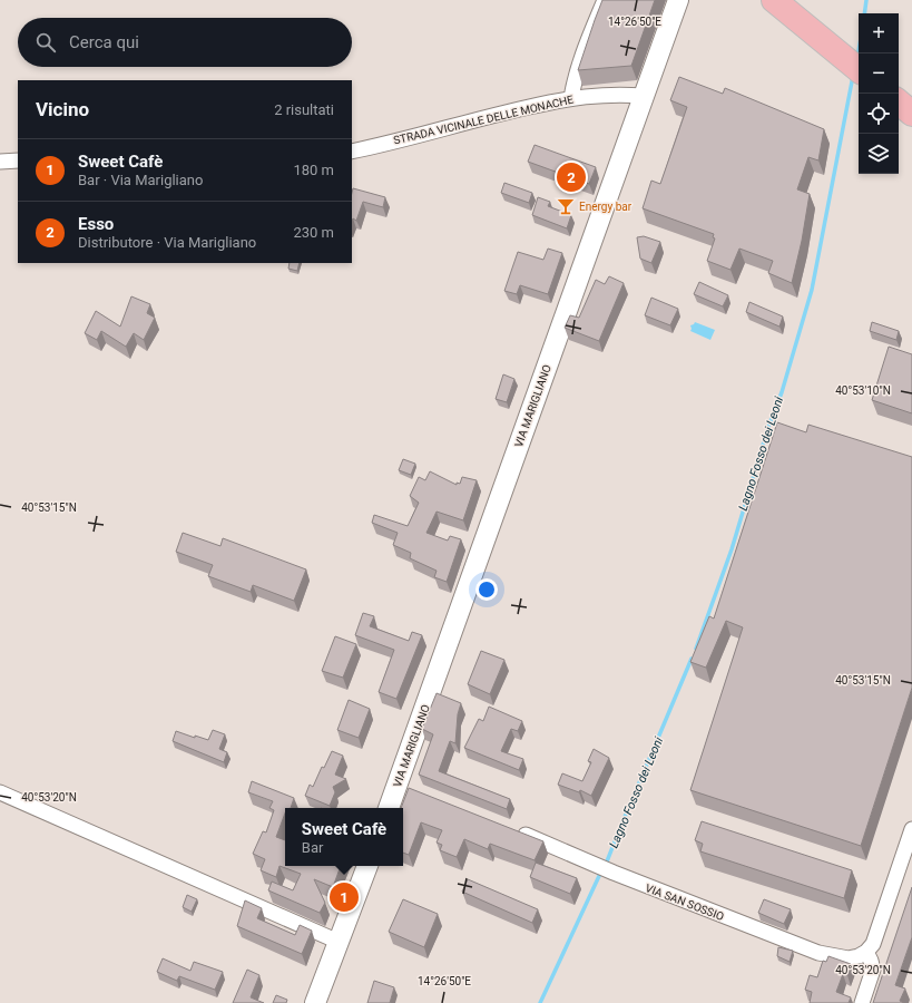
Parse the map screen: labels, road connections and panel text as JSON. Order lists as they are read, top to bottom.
{
  "streets": {
    "street": ["STRADA VICINALE DELLE MONACHE", "VIA MARIGLIANO", "VIA SAN SOSSIO"]
  },
  "crossings": [
    ["STRADA VICINALE DELLE MONACHE", "VIA MARIGLIANO"]
  ],
  "water": ["Lagno Fosso dei Leoni"],
  "places": {
    "bar": ["Energy bar"]
  },
  "page": {
    "map_buttons": ["+", "−"],
    "search": "Cerca qui",
    "heading": ["Vicino", "2 risultati"],
    "list": [
      {
        "mark": "1",
        "name": "Sweet Cafè",
        "note": "Bar · Via Marigliano",
        "value": "180 m"
      },
      {
        "mark": "2",
        "name": "Esso",
        "note": "Distributore · Via Marigliano",
        "value": "230 m"
      }
    ],
    "pins": ["2", "1"],
    "popup": ["Sweet Cafè", "Bar"]
  },
  "coordinates": [
    "14°26'50\"E",
    "40°53'10\"N",
    "40°53'15\"N",
    "40°53'20\"N"
  ]
}
